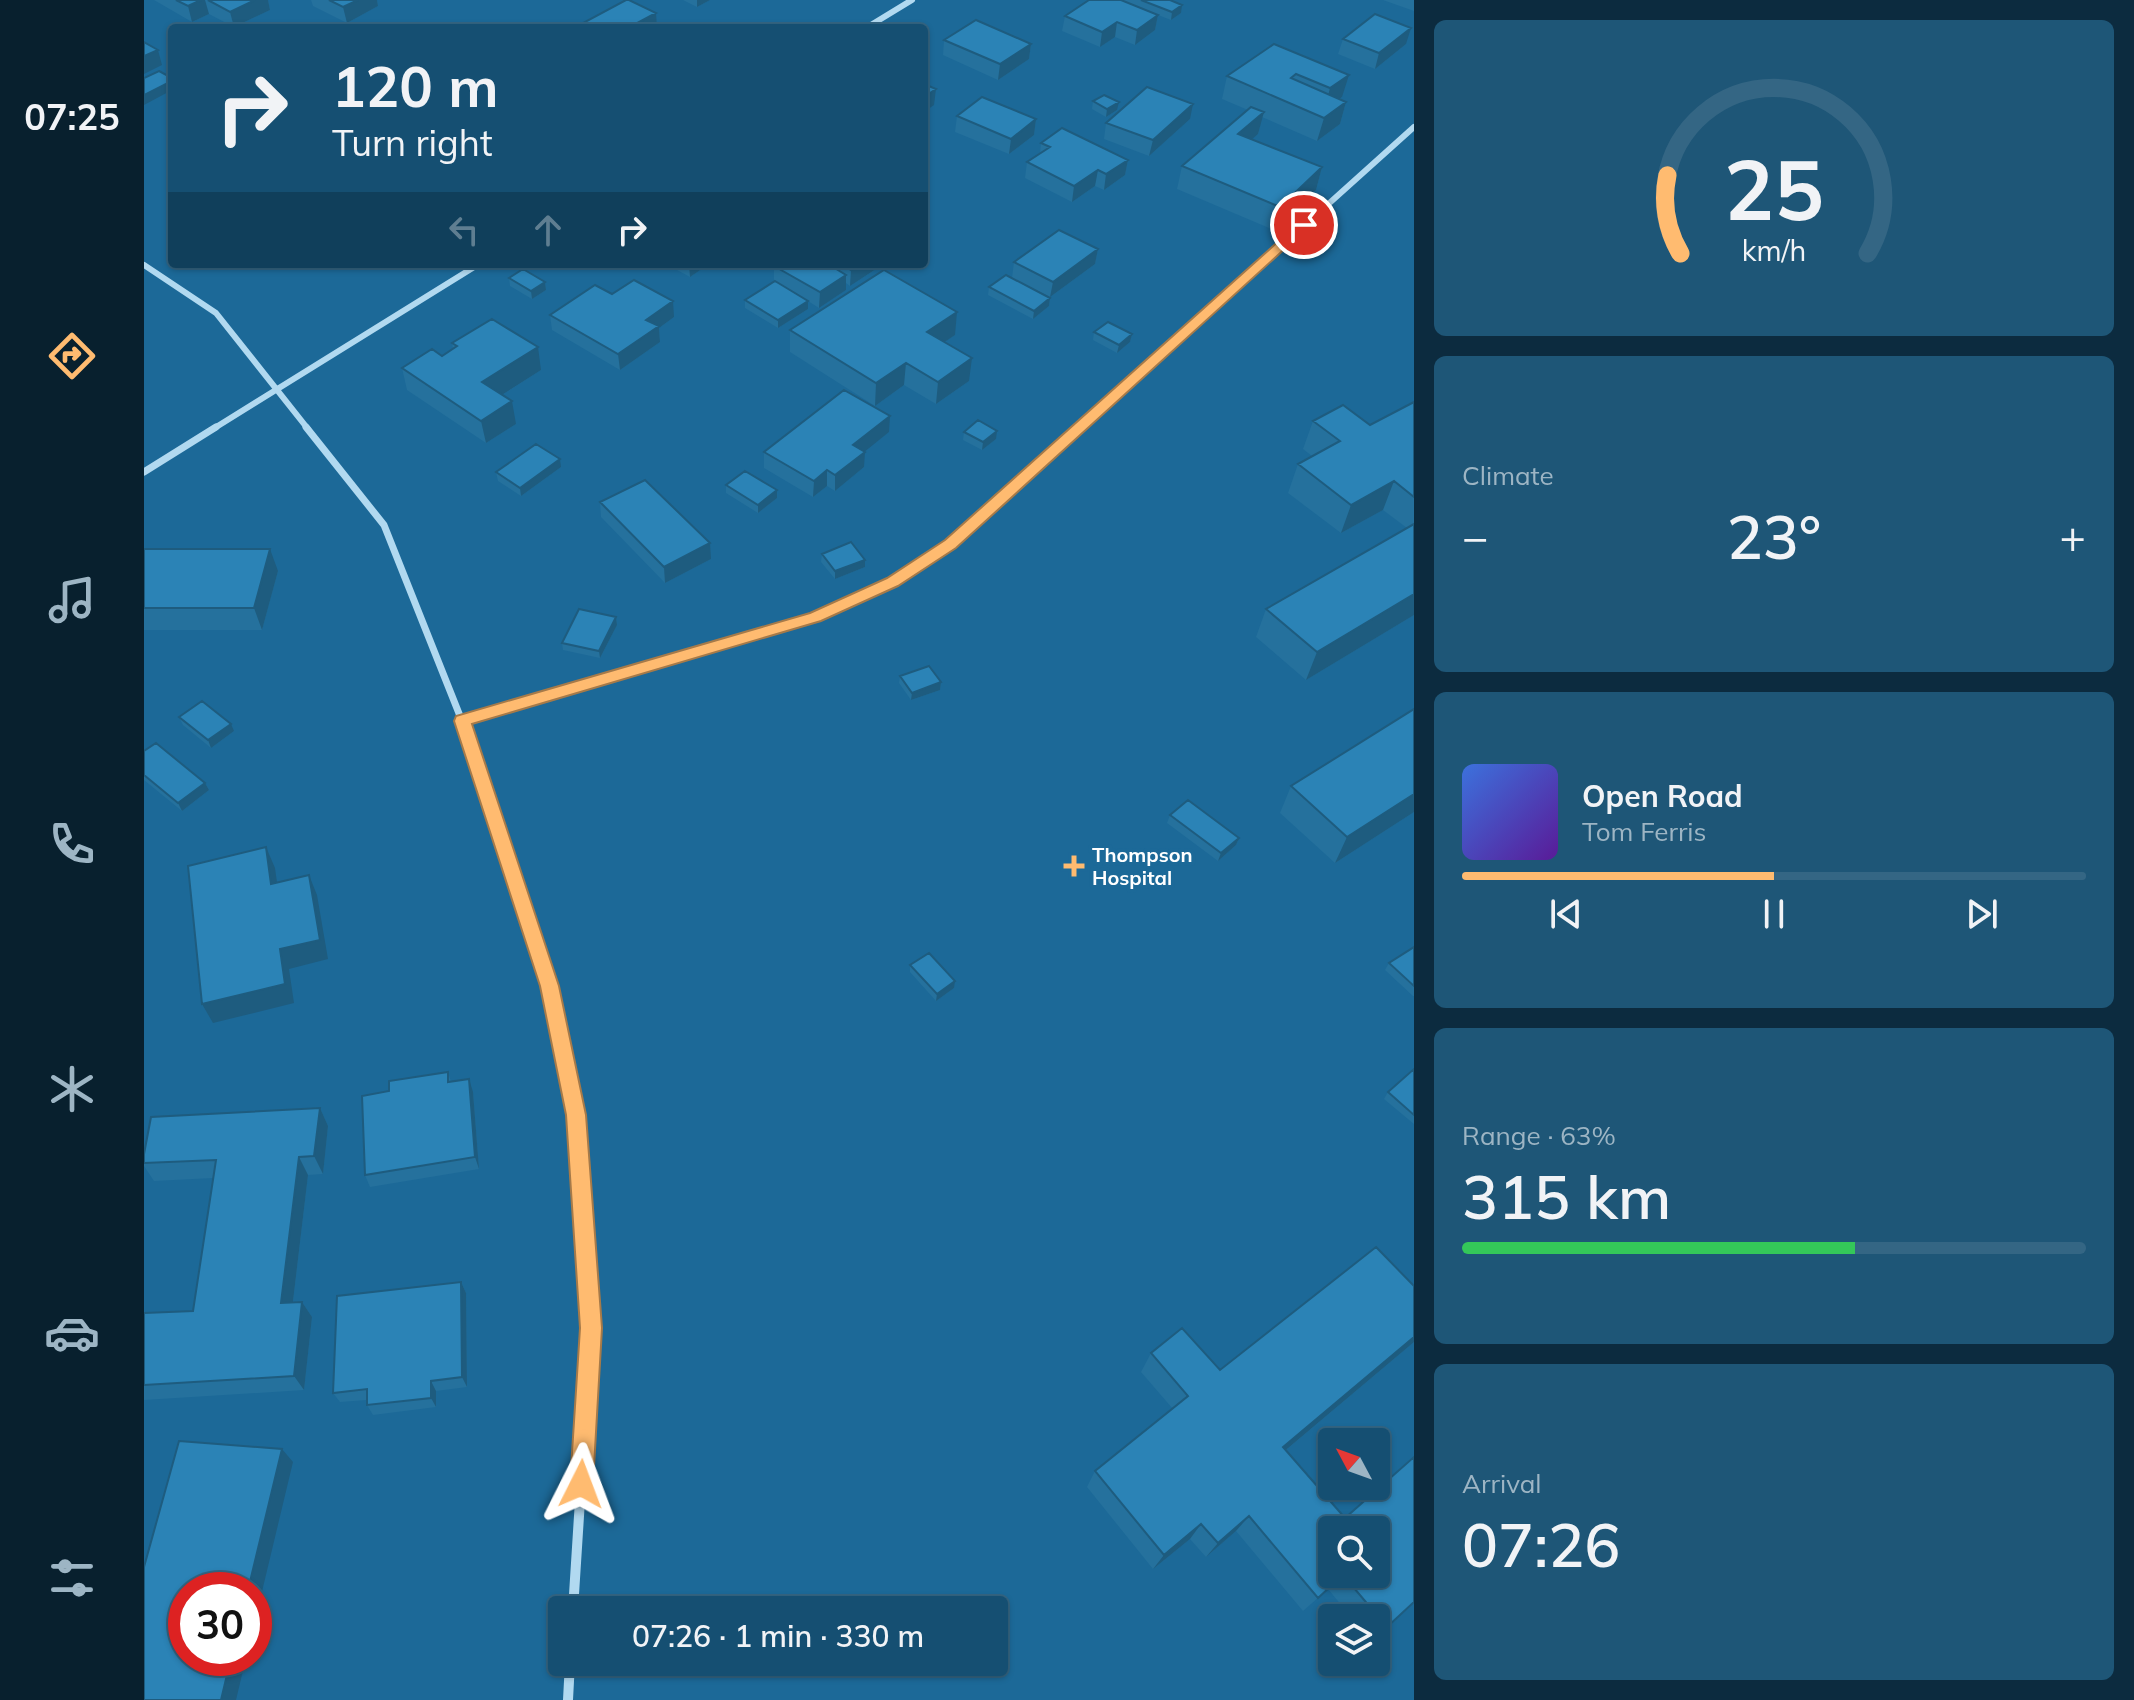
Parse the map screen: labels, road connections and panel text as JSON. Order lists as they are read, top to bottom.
{
  "places": {
    "health": ["Thompson Hospital"]
  },
  "north": "top left",
  "page": {
    "tabs": "07:25",
    "turn": ["120 m", "Turn right"],
    "tile": [
      "Climate",
      ["Range · 63%", "315 km"],
      ["Arrival", "07:26"]
    ],
    "heat": ["−", "23°", "+"],
    "song": ["Open Road", "Tom Ferris"],
    "limit": "30",
    "trip": "07:26 · 1 min · 330 m",
    "gauge": ["25", "km/h"]
  }
}
